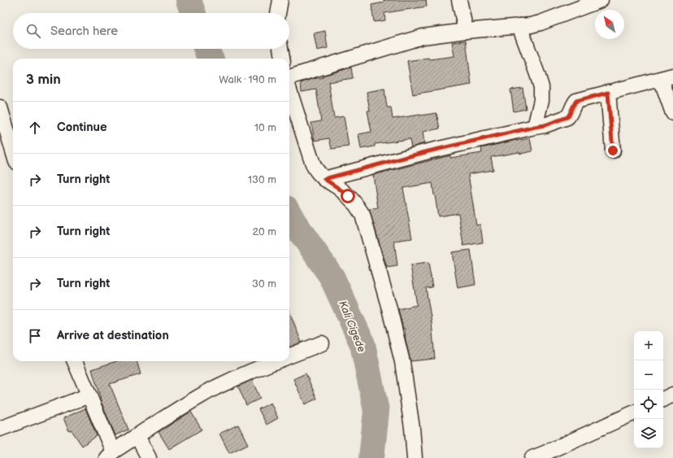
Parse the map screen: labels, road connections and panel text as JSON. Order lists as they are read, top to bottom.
{
  "water": ["Kali Cigede"],
  "north": "top left",
  "page": {
    "search": "Search here",
    "heading": ["3 min", "Walk · 190 m"],
    "list": [
      ["Continue", "10 m"],
      ["Turn right", "130 m"],
      ["Turn right", "20 m"],
      ["Turn right", "30 m"],
      "Arrive at destination"
    ],
    "map_buttons": ["+", "−"]
  }
}
